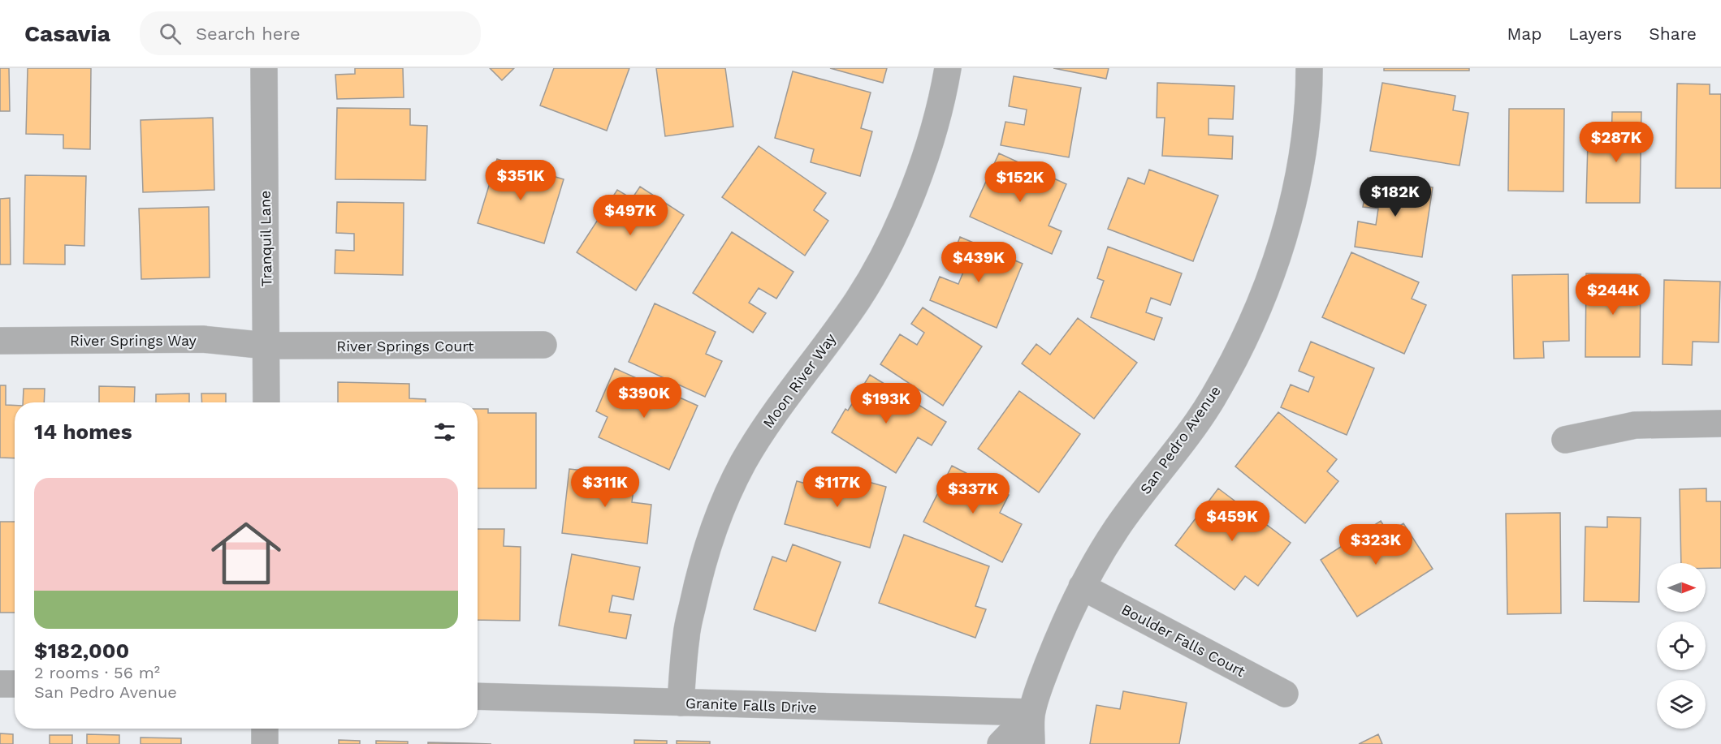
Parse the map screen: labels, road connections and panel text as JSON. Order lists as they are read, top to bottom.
{
  "streets": {
    "street": [
      "Tranquil Lane",
      "River Springs Way",
      "River Springs Court",
      "Moon River Way",
      "San Pedro Avenue",
      "Boulder Falls Court",
      "Granite Falls Drive"
    ]
  },
  "crossings": [
    ["Tranquil Lane", "River Springs Way"],
    ["Tranquil Lane", "River Springs Court"],
    ["River Springs Way", "River Springs Court"],
    ["Moon River Way", "Granite Falls Drive"],
    ["San Pedro Avenue", "Boulder Falls Court"],
    ["San Pedro Avenue", "Granite Falls Drive"]
  ],
  "north": "right",
  "page": {
    "header": "Casavia",
    "search": "Search here",
    "nav": ["Map", "Layers", "Share"],
    "price": [
      "$287K",
      "$351K",
      "$152K",
      "$182K",
      "$497K",
      "$439K",
      "$244K",
      "$390K",
      "$193K",
      "$311K",
      "$117K",
      "$337K",
      "$459K",
      "$323K"
    ],
    "heading": "14 homes",
    "list": [
      {
        "name": "$182,000",
        "note": "2 rooms · 56 m² · San Pedro Avenue"
      }
    ]
  }
}
